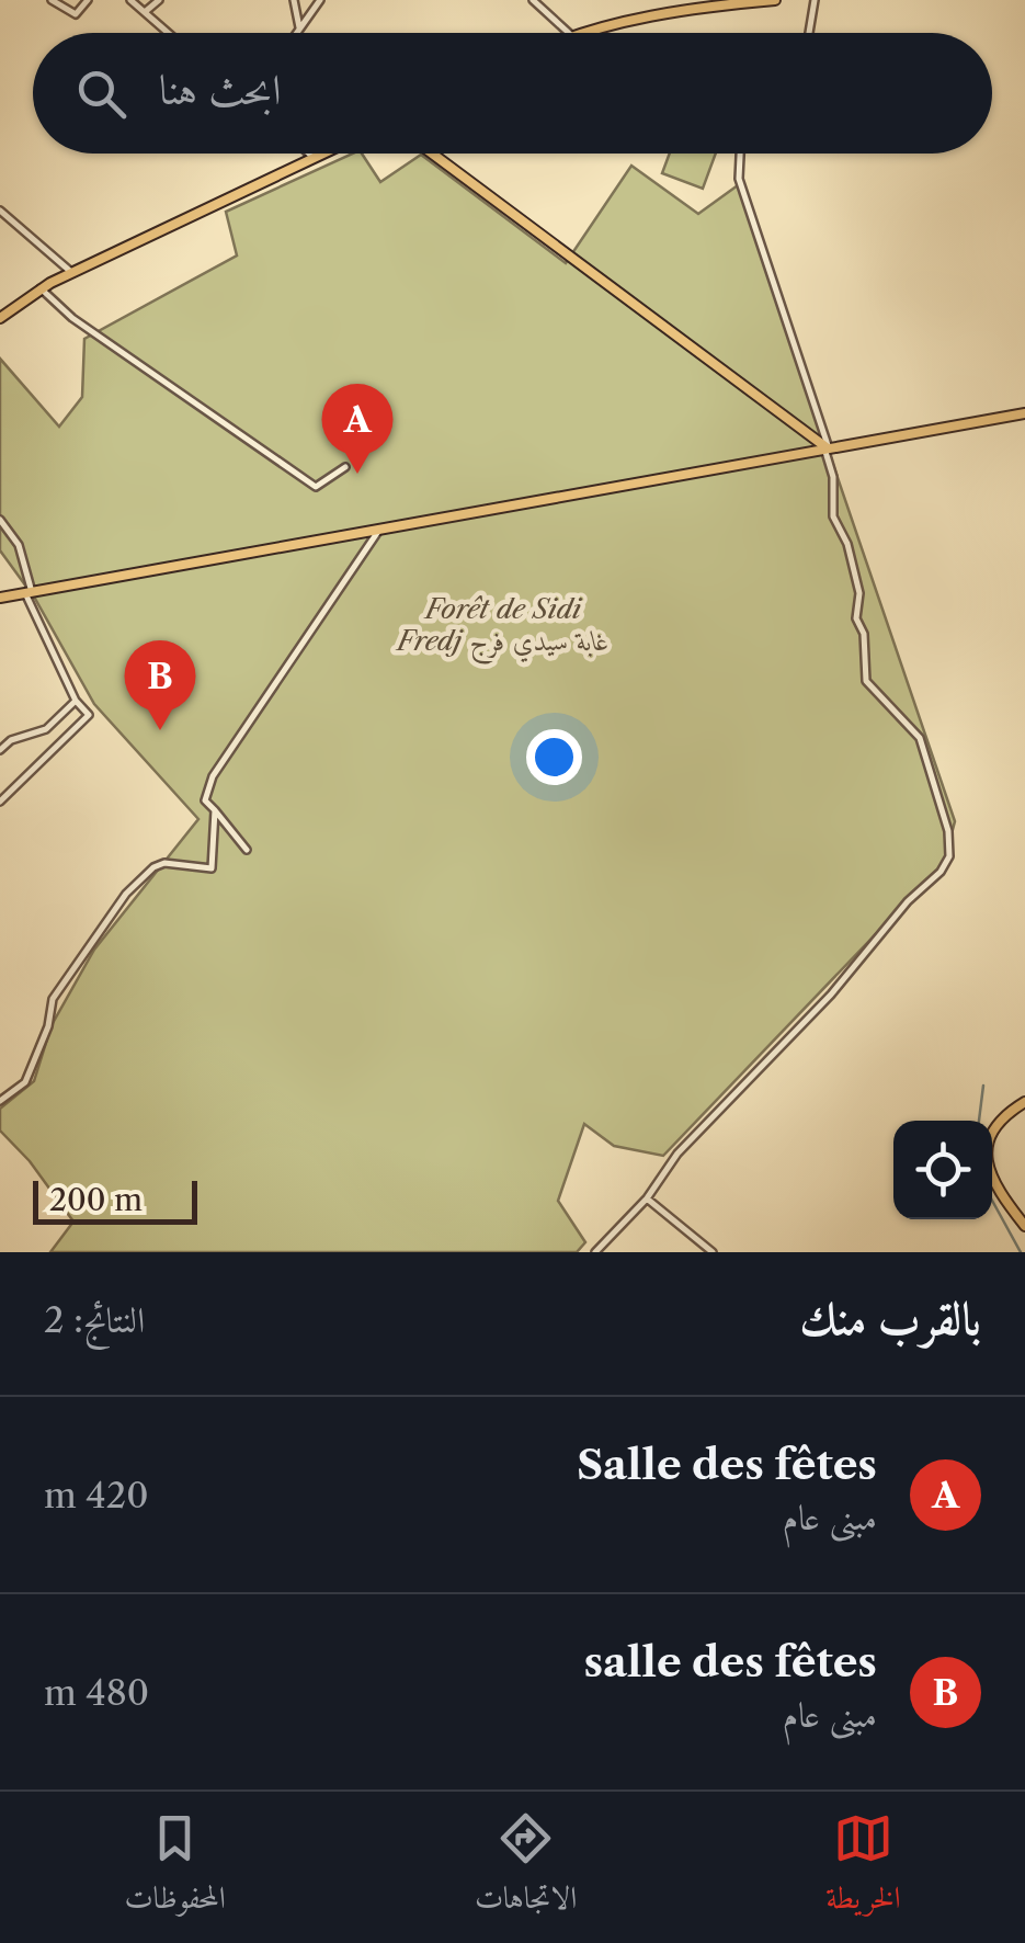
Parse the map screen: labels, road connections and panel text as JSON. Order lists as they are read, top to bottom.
{
  "parks": ["Forêt de Sidi Fredj غابة سيدي فرج"],
  "scale_bar": "200 m",
  "page": {
    "search": "ابحث هنا",
    "pins": ["A", "B"],
    "scale": "200 m",
    "heading": ["بالقرب منك", "النتائج: 2"],
    "list": [
      {
        "mark": "A",
        "name": "Salle des fêtes",
        "note": "مبنى عام",
        "value": "420 m"
      },
      {
        "mark": "B",
        "name": "salle des fêtes",
        "note": "مبنى عام",
        "value": "480 m"
      }
    ],
    "nav": ["الخريطة", "الاتجاهات", "المحفوظات"]
  }
}
